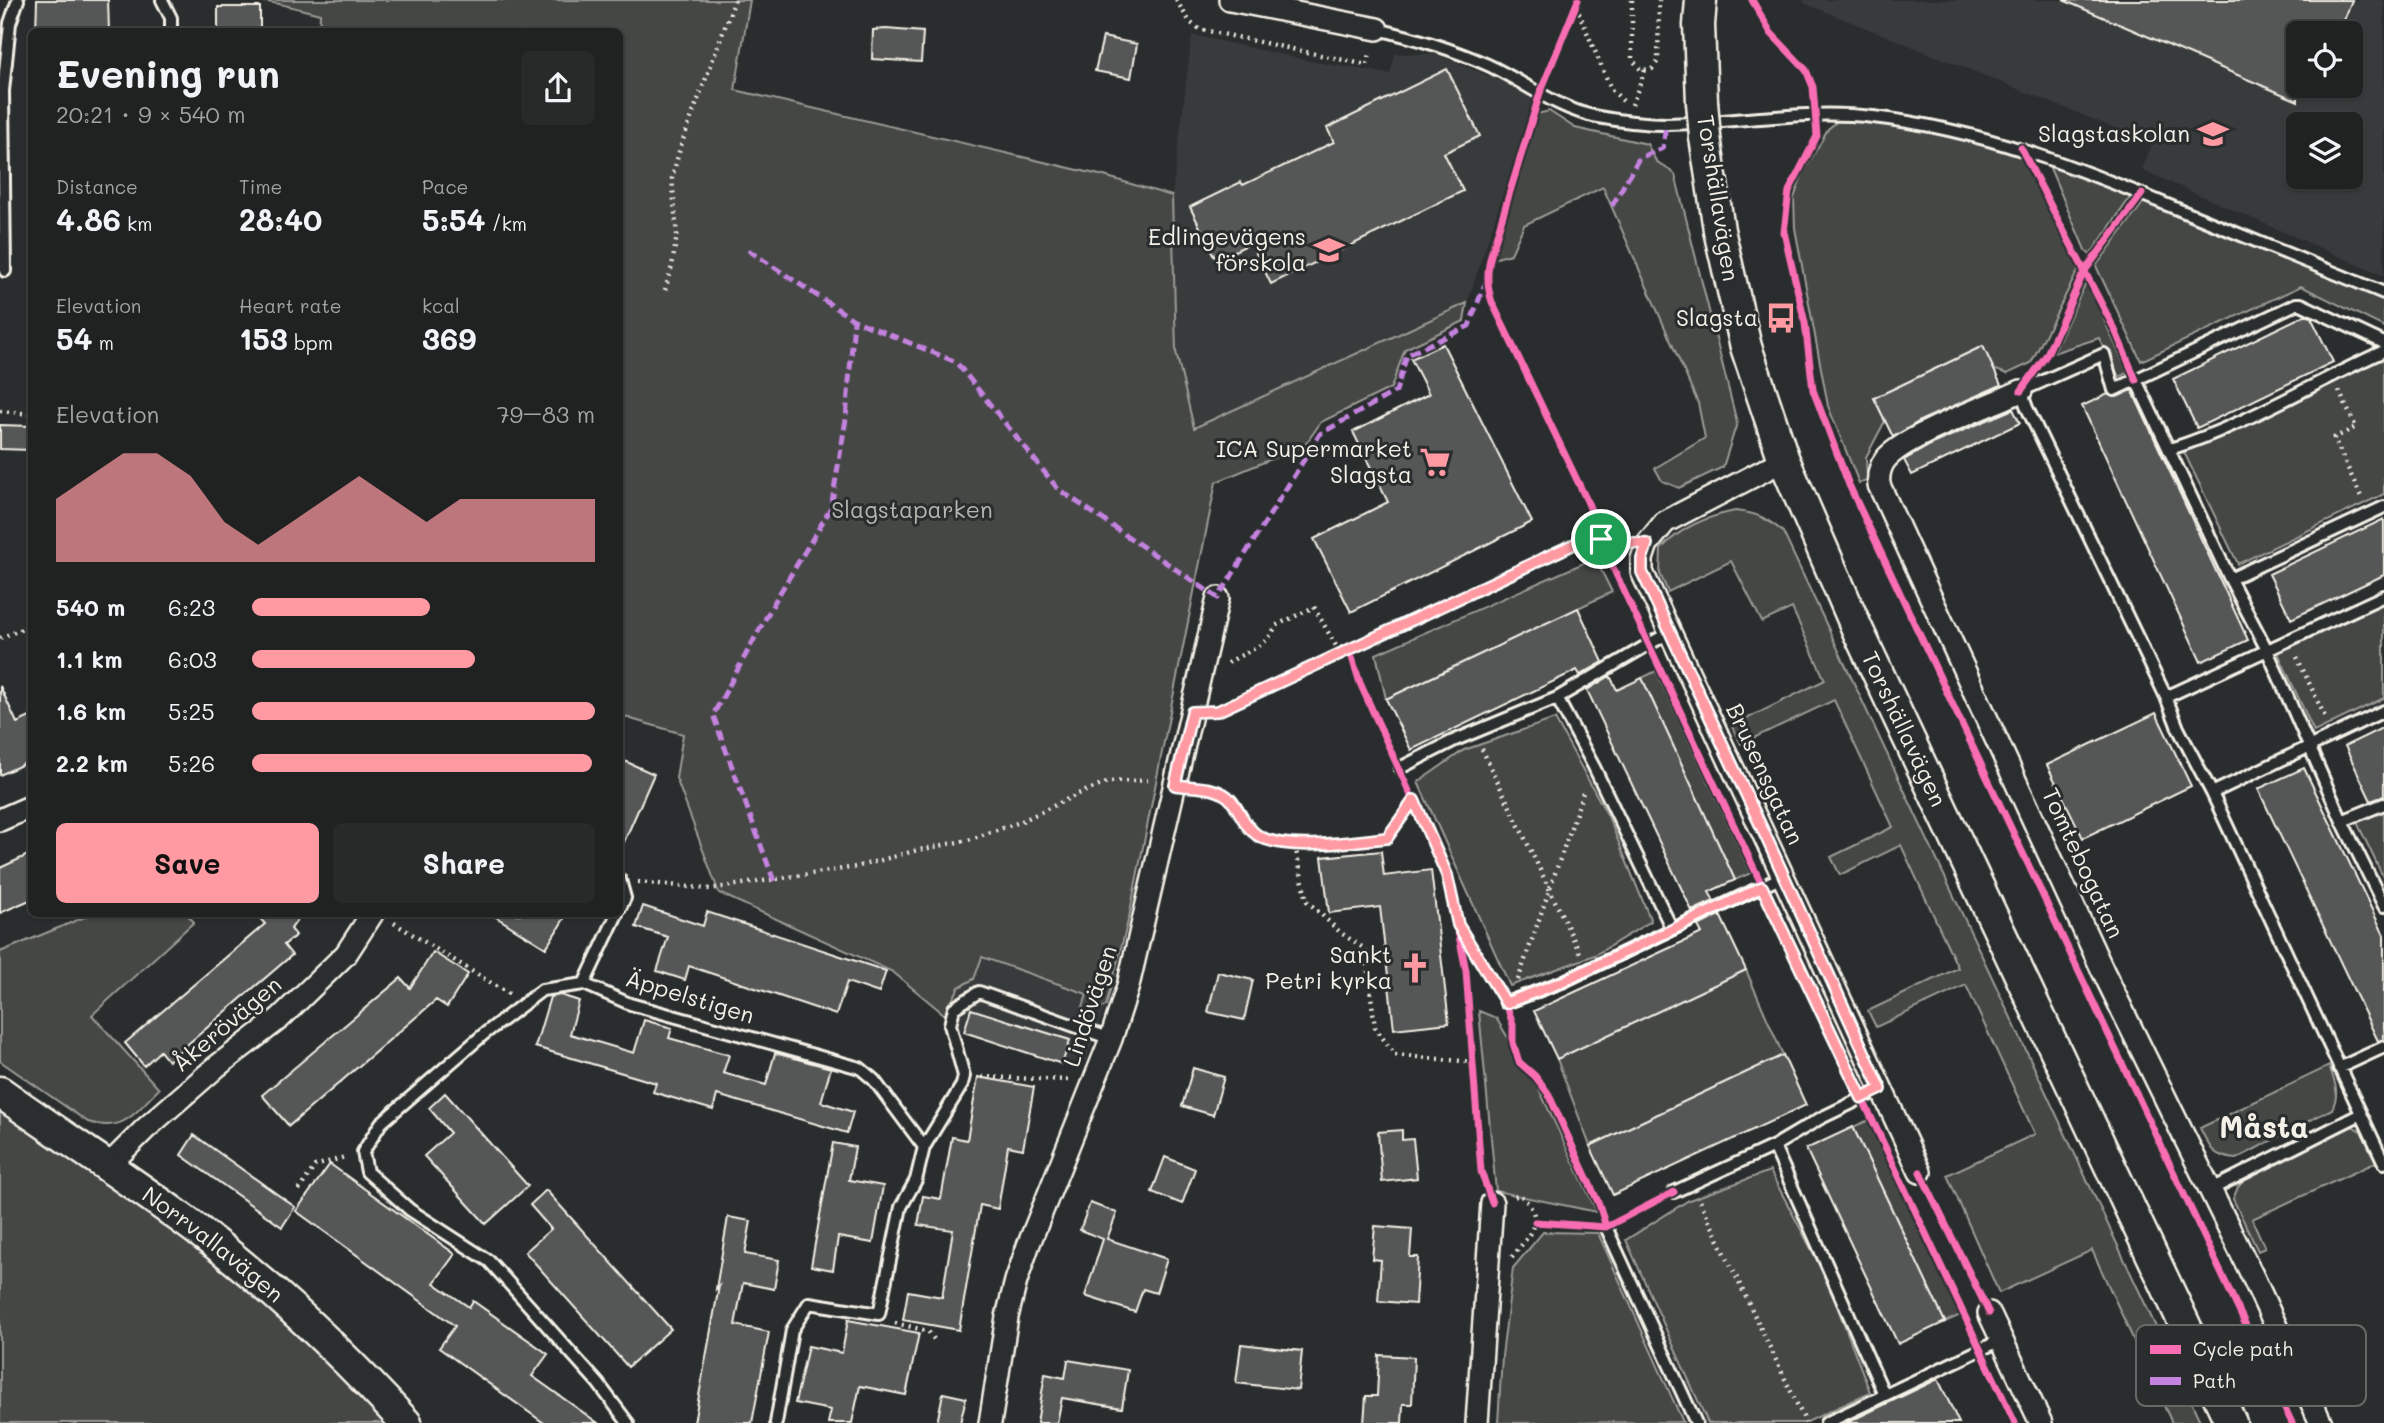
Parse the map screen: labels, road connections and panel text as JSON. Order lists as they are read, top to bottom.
{
  "streets": {
    "main road": ["Torshällavägen", "Norrvallavägen"],
    "street": [
      "Brusensgatan",
      "Tomtebogatan",
      "Lindövägen",
      "Åkerövägen"
    ],
    "lane": ["Äppelstigen"]
  },
  "crossings": [
    ["Torshällavägen", "Brusensgatan"],
    ["Åkerövägen", "Norrvallavägen"]
  ],
  "districts": ["Måsta"],
  "parks": ["Slagstaparken"],
  "places": {
    "school or university": ["Slagstaskolan", "Edlingevägens förskola"],
    "bus stop": ["Slagsta"],
    "supermarket": ["ICA Supermarket Slagsta"],
    "church": ["Sankt Petri kyrka"]
  },
  "legend": ["Cycle path", "Path"],
  "page": {
    "heading": ["Evening run", "20:21 · 9 × 540 m"],
    "stats": [
      ["Distance", "4.86 km"],
      ["Time", "28:40"],
      ["Pace", "5:54 /km"],
      ["Elevation", "54 m"],
      ["Heart rate", "153 bpm"],
      ["kcal", "369"]
    ],
    "chart": ["Elevation", "79–83 m"],
    "list": [
      {
        "name": "540 m",
        "note": "6:23"
      },
      {
        "name": "1.1 km",
        "note": "6:03"
      },
      {
        "name": "1.6 km",
        "note": "5:25"
      },
      {
        "name": "2.2 km",
        "note": "5:26"
      }
    ],
    "buttons": ["Save", "Share"]
  }
}
